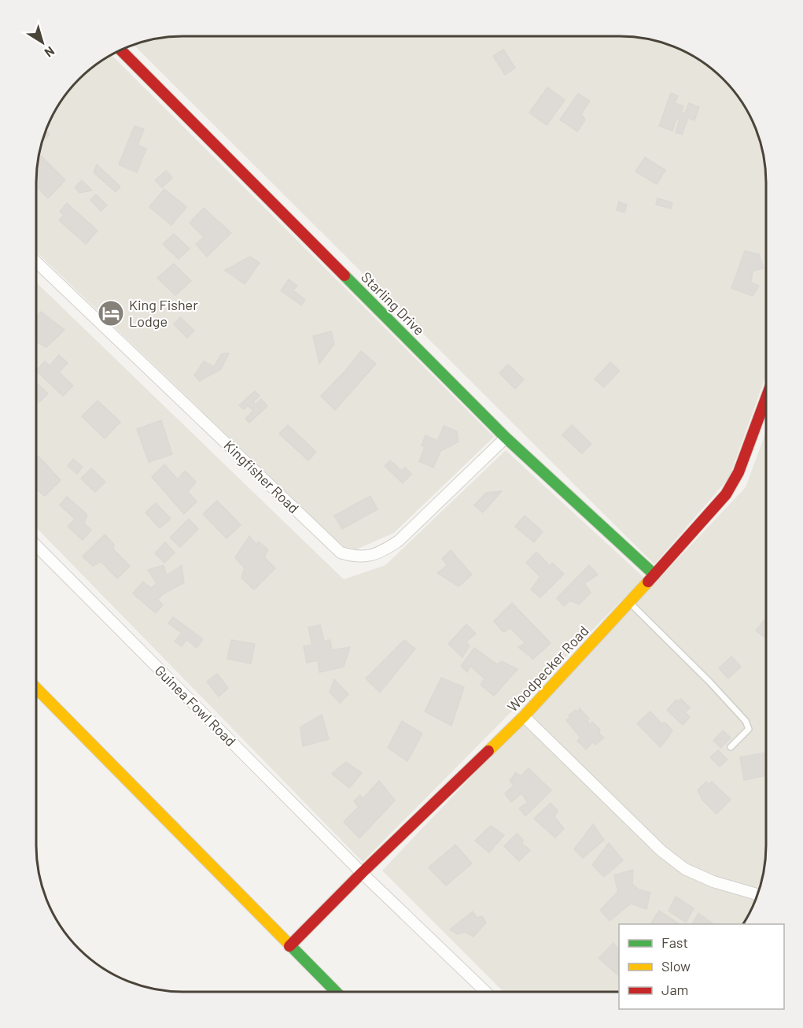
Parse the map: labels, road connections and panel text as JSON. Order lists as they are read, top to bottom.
{
  "streets": {
    "street": [
      "Starling Drive",
      "Kingfisher Road",
      "Woodpecker Road",
      "Guinea Fowl Road"
    ]
  },
  "crossings": [
    ["Starling Drive", "Kingfisher Road"],
    ["Starling Drive", "Woodpecker Road"],
    ["Woodpecker Road", "Guinea Fowl Road"]
  ],
  "places": {
    "hotel": ["King Fisher Lodge"]
  },
  "legend": ["Fast", "Slow", "Jam"],
  "north": "bottom right"
}
